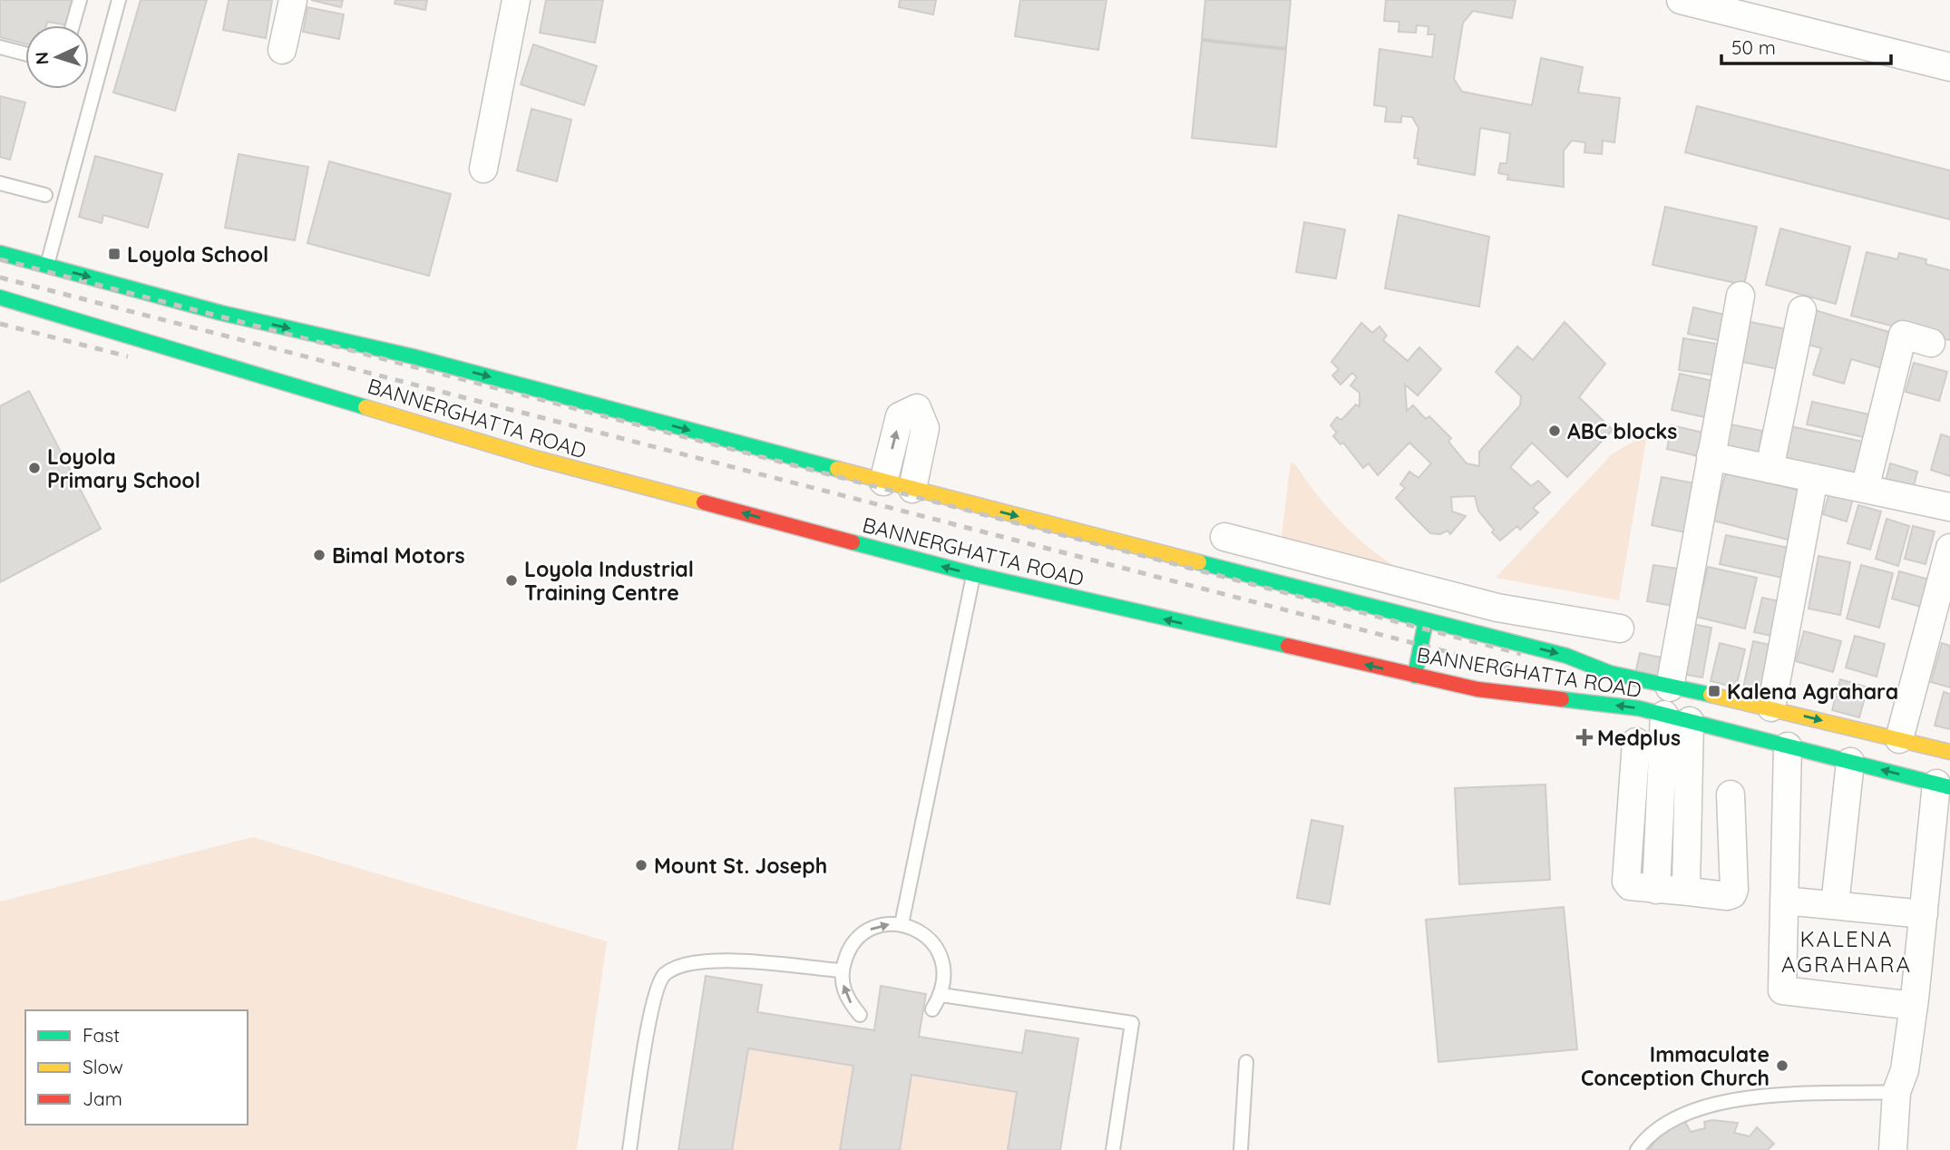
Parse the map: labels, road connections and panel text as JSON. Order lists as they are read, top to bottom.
{
  "streets": {
    "main road": ["BANNERGHATTA ROAD"]
  },
  "districts": ["KALENA AGRAHARA"],
  "places": {
    "transit": ["Loyola School", "Kalena Agrahara"],
    "other": [
      "ABC blocks",
      "Loyola Primary School",
      "Bimal Motors",
      "Loyola Industrial Training Centre",
      "Mount St. Joseph",
      "Immaculate Conception Church"
    ],
    "health": ["Medplus"]
  },
  "legend": ["Fast", "Slow", "Jam"],
  "scale_bar": "50 m",
  "north": "left"
}
